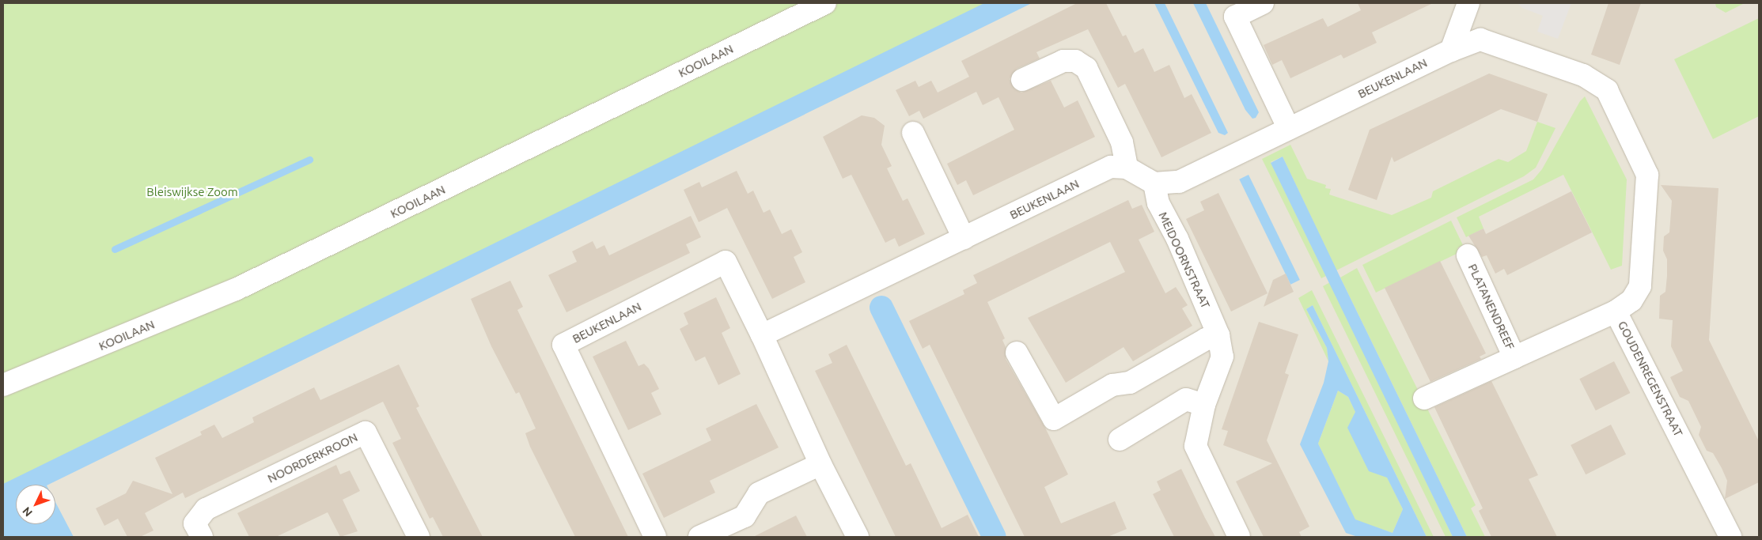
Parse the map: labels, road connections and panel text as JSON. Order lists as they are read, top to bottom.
{
  "streets": {
    "street": [
      "KOOILAAN",
      "BEUKENLAAN",
      "MEIDOORNSTRAAT",
      "PLATANENDREEF",
      "GOUDENREGENSTRAAT",
      "NOORDERKROON"
    ]
  },
  "crossings": [
    ["BEUKENLAAN", "MEIDOORNSTRAAT"],
    ["BEUKENLAAN", "GOUDENREGENSTRAAT"],
    ["PLATANENDREEF", "GOUDENREGENSTRAAT"]
  ],
  "parks": ["Bleiswijkse Zoom"],
  "north": "bottom left"
}
